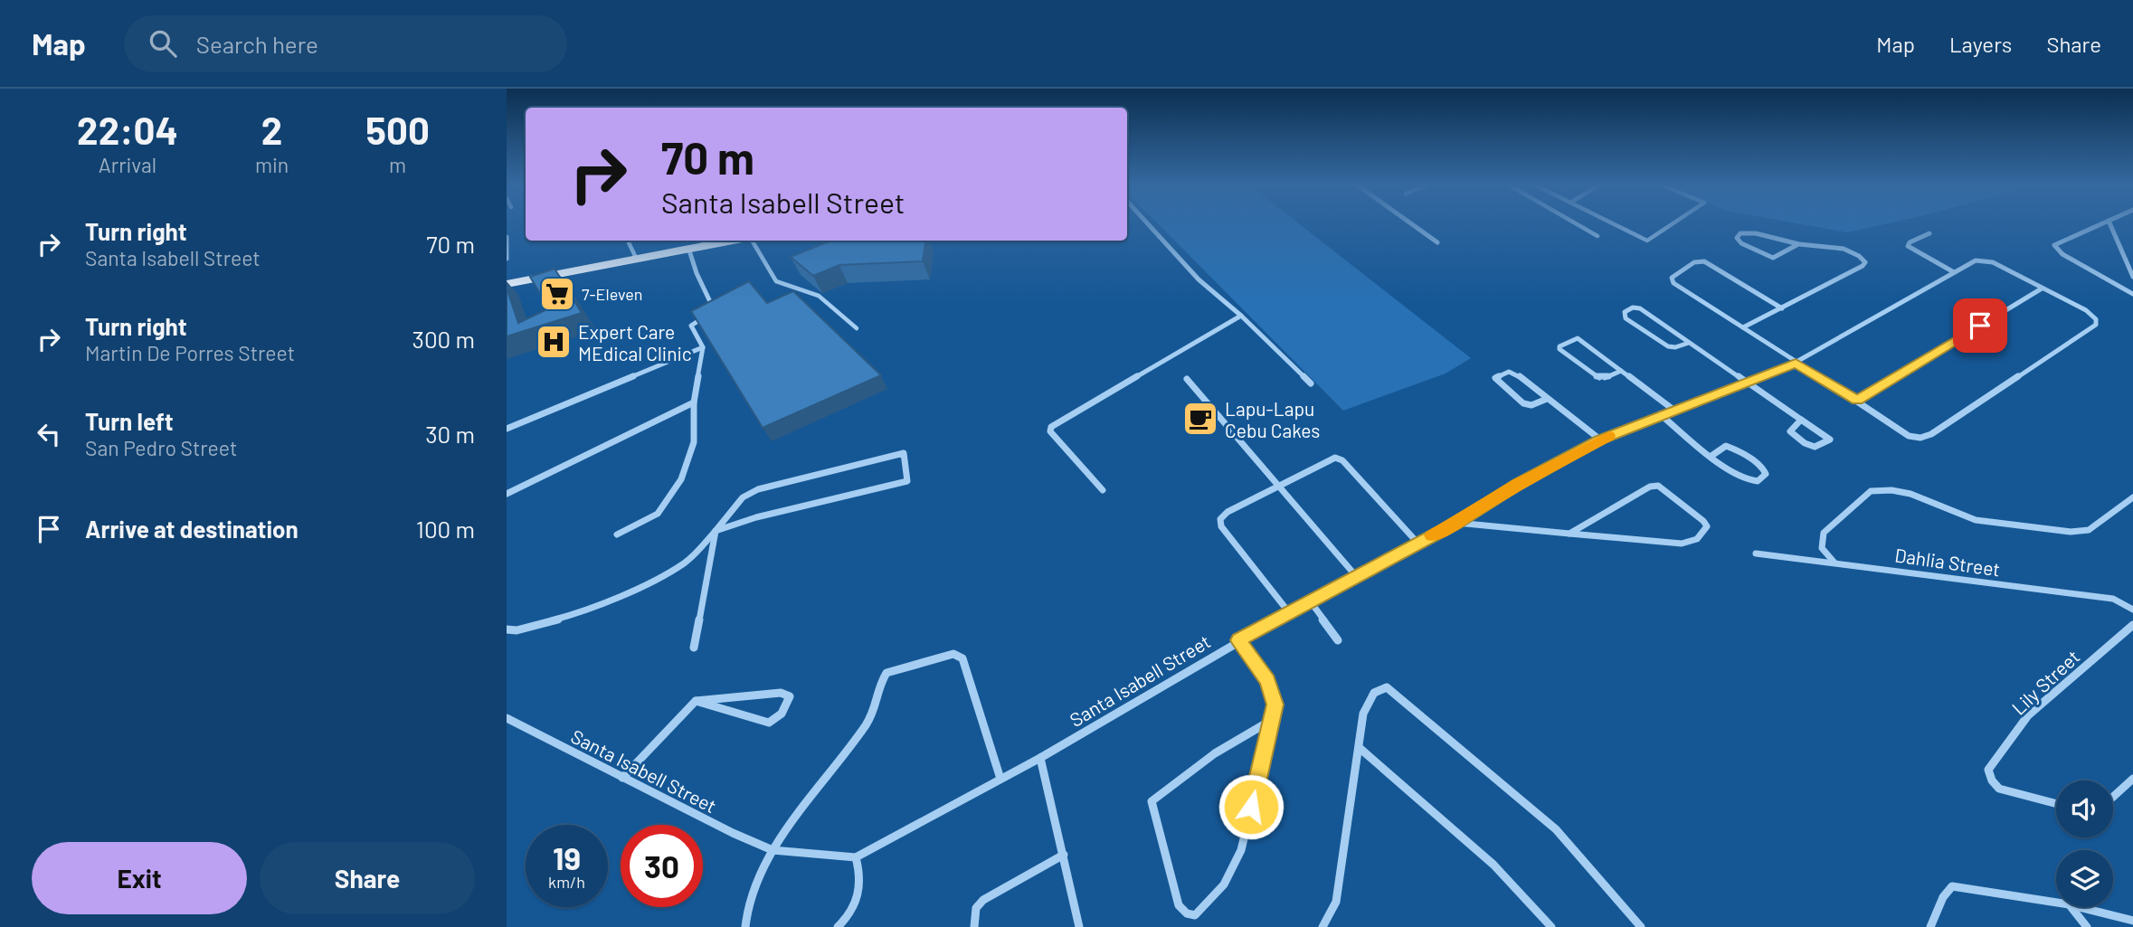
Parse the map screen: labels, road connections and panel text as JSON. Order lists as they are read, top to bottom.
{
  "streets": {
    "street": ["Dahlia Street", "Santa Isabell Street", "Lily Street"]
  },
  "places": {
    "supermarket": ["7-Eleven"],
    "hospital": ["Expert Care MEdical Clinic"],
    "cafe": ["Lapu-Lapu Cebu Cakes"]
  },
  "page": {
    "header": "Map",
    "search": "Search here",
    "nav": ["Map", "Layers", "Share"],
    "eta": [
      "22:04",
      "Arrival",
      "2",
      "min",
      "500",
      "m"
    ],
    "turn": ["70 m", "Santa Isabell Street"],
    "list": [
      {
        "name": "Turn right",
        "note": "Santa Isabell Street",
        "value": "70 m"
      },
      {
        "name": "Turn right",
        "note": "Martin De Porres Street",
        "value": "300 m"
      },
      {
        "name": "Turn left",
        "note": "San Pedro Street",
        "value": "30 m"
      },
      {
        "name": "Arrive at destination",
        "value": "100 m"
      }
    ],
    "speed": "19 km/h",
    "limit": "30",
    "buttons": ["Exit", "Share"]
  }
}
